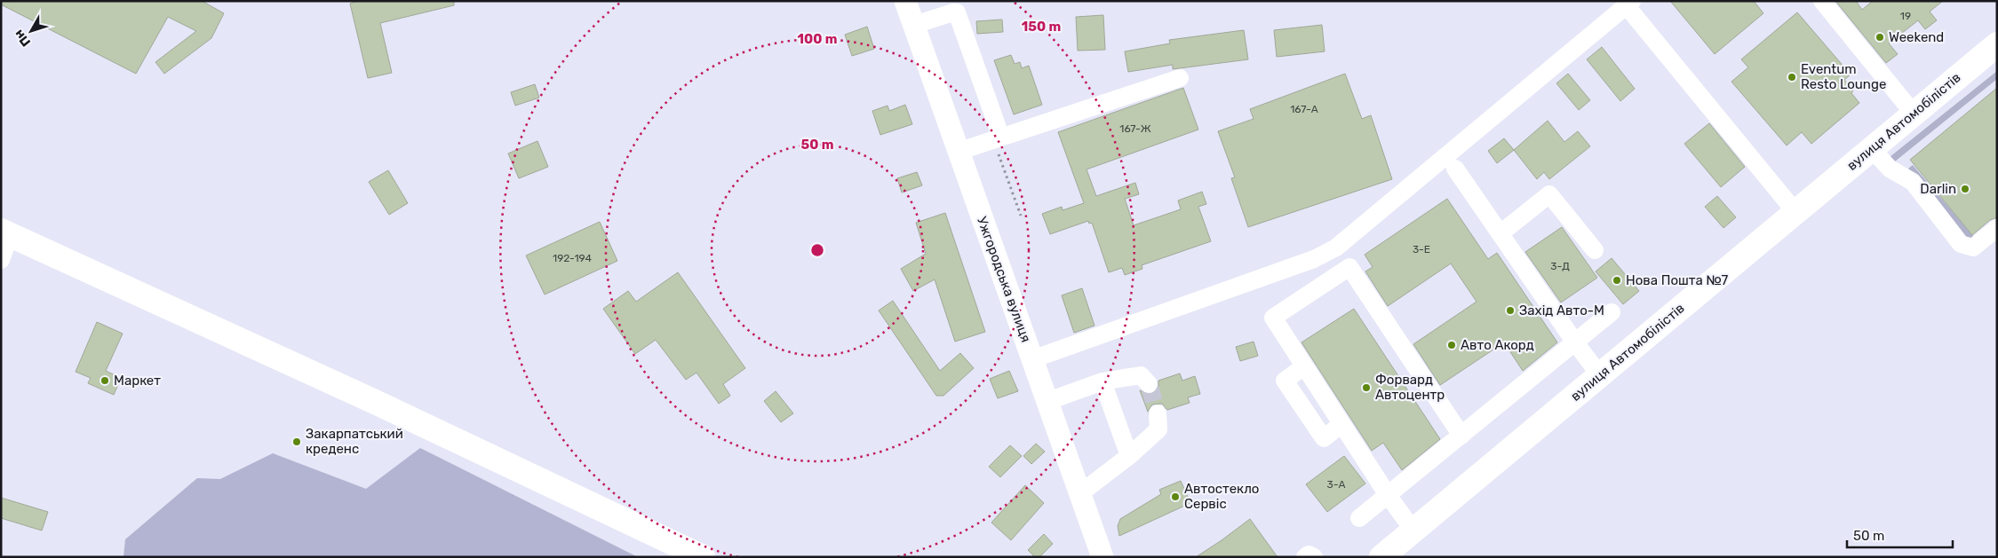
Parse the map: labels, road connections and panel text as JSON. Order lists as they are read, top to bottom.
{
  "streets": {
    "highway": ["вулиця Автомобілістів"],
    "main road": ["Ужгородська вулиця"]
  },
  "places": [
    "Weekend",
    "Eventum Resto Lounge",
    "Darlin",
    "Нова Пошта №7",
    "Захід Авто-М",
    "Авто Акорд",
    "Маркет",
    "Форвард Автоцентр",
    "Закарпатський креденс",
    "Автостекло Сервіс"
  ],
  "house_numbers": [
    "19",
    "167-А",
    "167-Ж",
    "3-Е",
    "192-194",
    "3-Д",
    "3-А"
  ],
  "scale_bar": "50 m",
  "north": "bottom left",
  "rings": ["150 m", "100 m", "50 m"]
}
